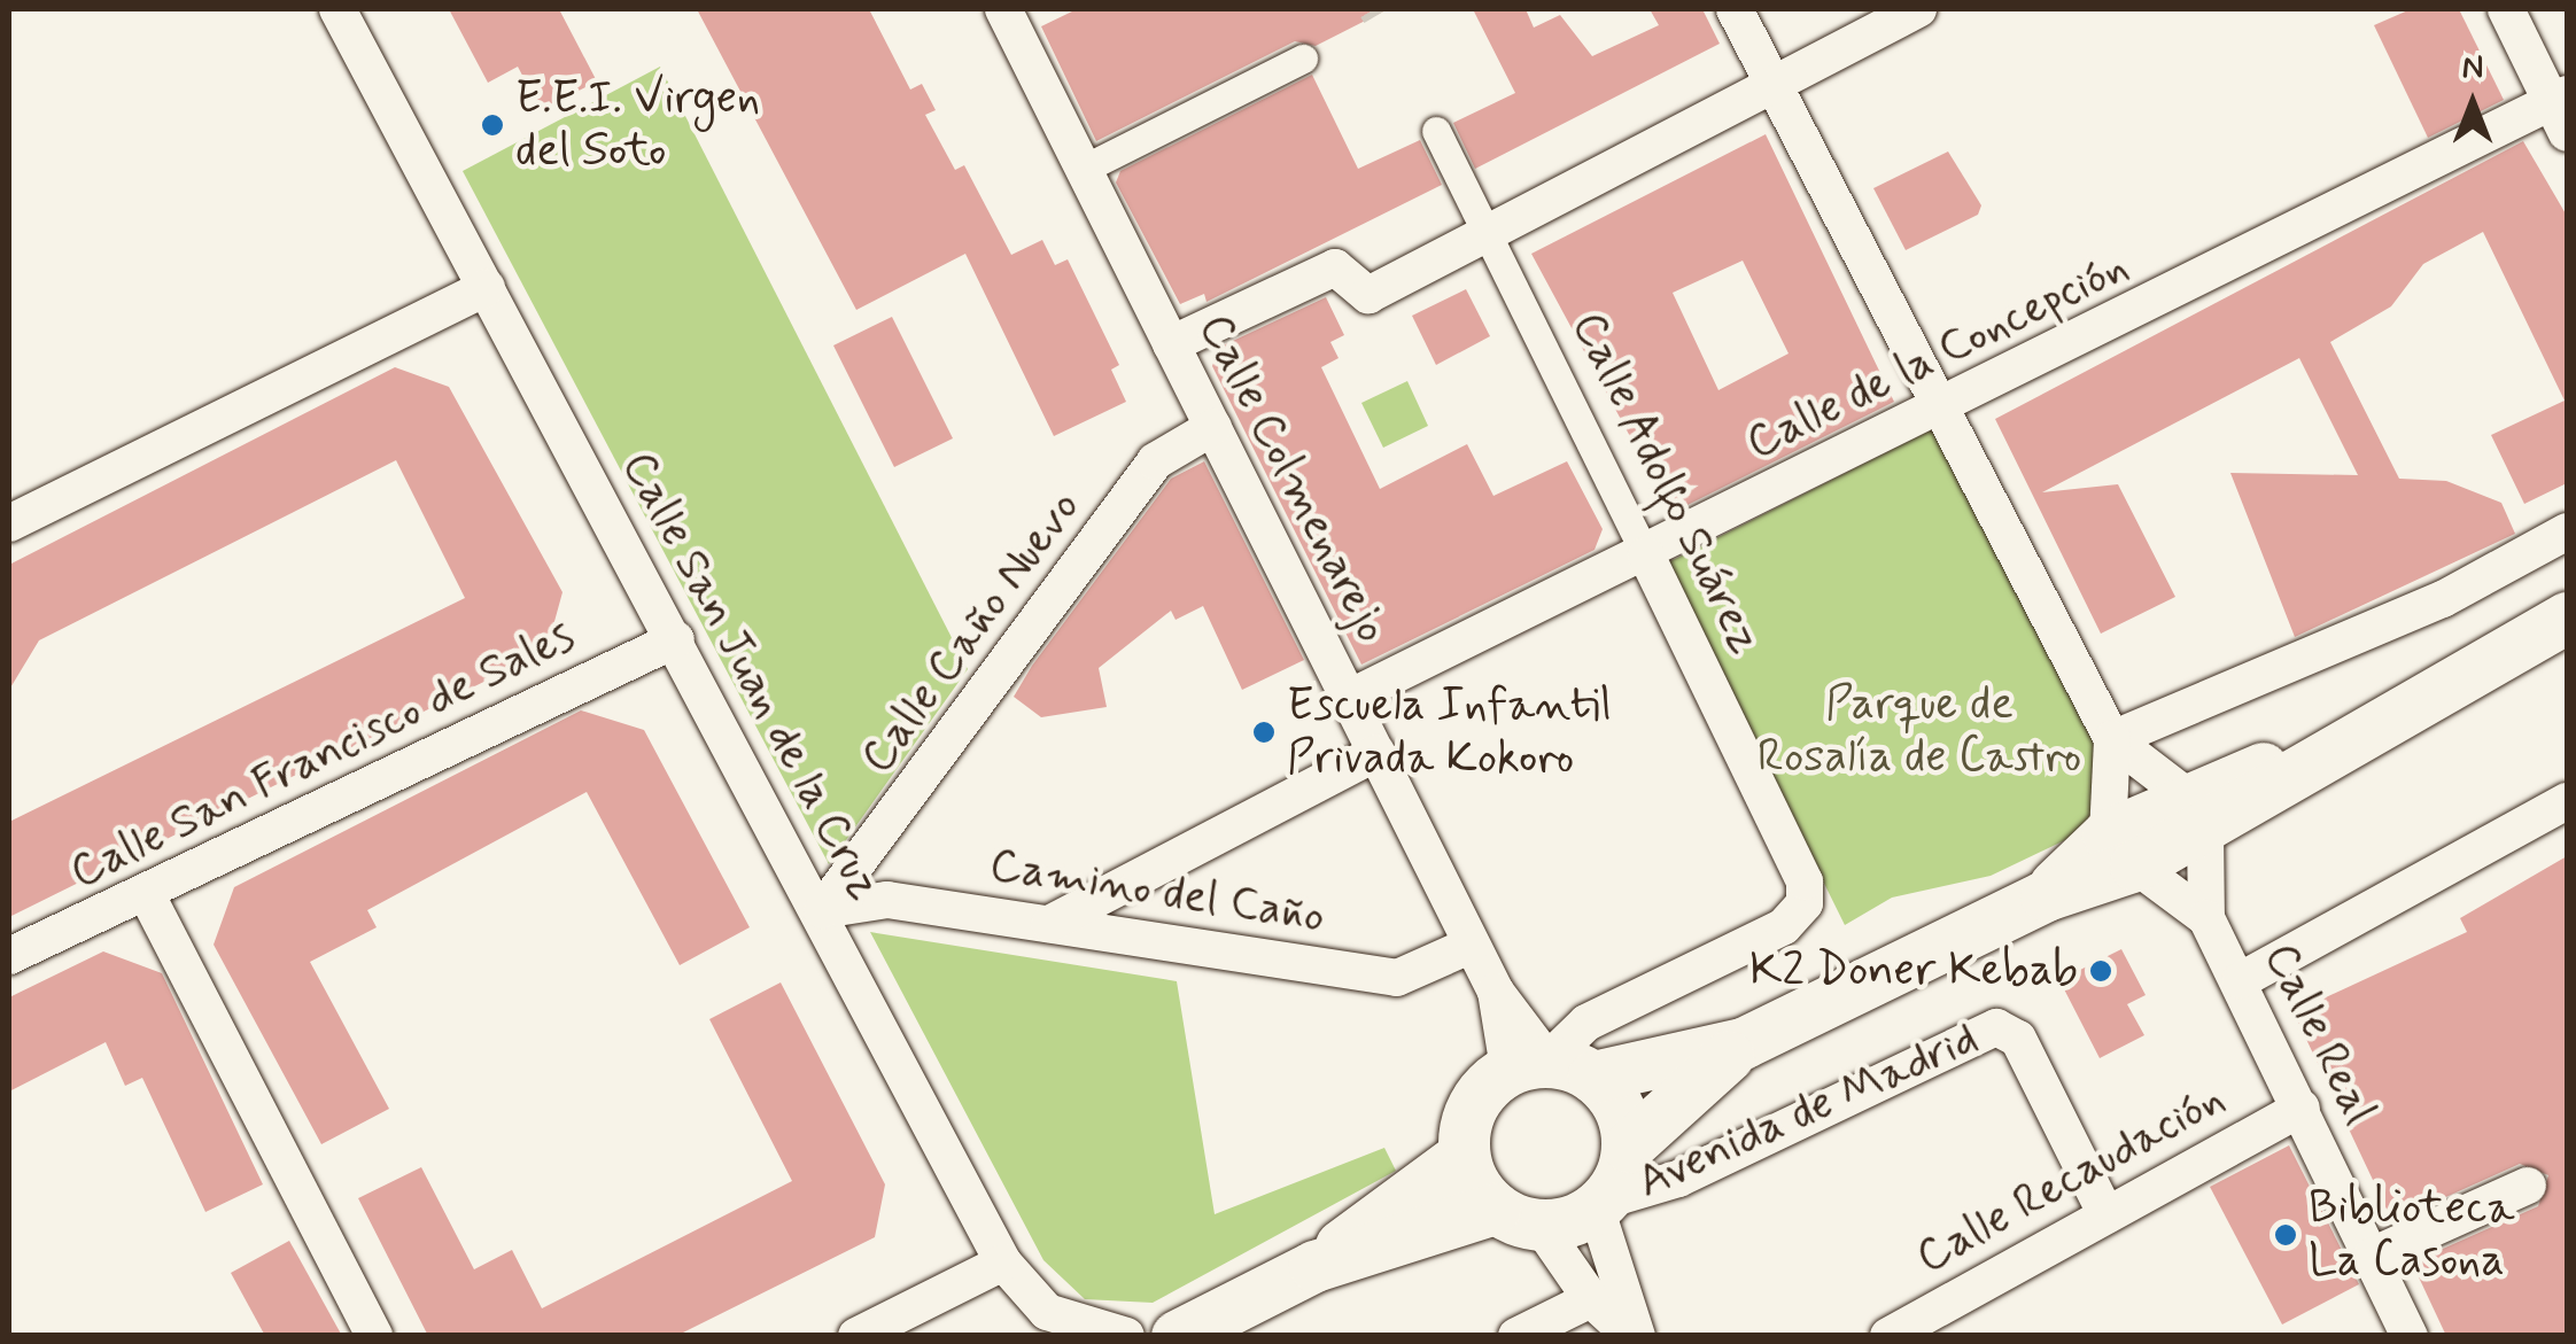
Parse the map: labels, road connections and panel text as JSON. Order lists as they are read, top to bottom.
{
  "streets": {
    "main road": ["Avenida de Madrid"],
    "street": [
      "Calle de la Concepción",
      "Calle Colmenarejo",
      "Calle Adolfo Suárez",
      "Calle Caño Nuevo",
      "Calle San Juan de la Cruz",
      "Calle San Francisco de Sales",
      "Camino del Caño",
      "Calle Real",
      "Calle Recaudación"
    ]
  },
  "crossings": [
    ["Calle de la Concepción", "Calle Colmenarejo"],
    ["Calle de la Concepción", "Calle Adolfo Suárez"],
    ["Calle Colmenarejo", "Calle Adolfo Suárez"],
    ["Calle Colmenarejo", "Calle Caño Nuevo"],
    ["Calle Colmenarejo", "Camino del Caño"],
    ["Calle Colmenarejo", "Avenida de Madrid"],
    ["Calle Adolfo Suárez", "Avenida de Madrid"],
    ["Calle Caño Nuevo", "Calle San Juan de la Cruz"],
    ["Calle Caño Nuevo", "Camino del Caño"],
    ["Calle San Juan de la Cruz", "Calle San Francisco de Sales"],
    ["Calle San Juan de la Cruz", "Camino del Caño"],
    ["Calle Real", "Avenida de Madrid"],
    ["Calle Real", "Calle Recaudación"],
    ["Avenida de Madrid", "Calle Recaudación"]
  ],
  "parks": ["Parque de Rosalía de Castro"],
  "places": [
    "E.E.I. Virgen del Soto",
    "Escuela Infantil Privada Kokoro",
    "K2 Doner Kebab",
    "Biblioteca La Casona"
  ],
  "north": "top"
}
